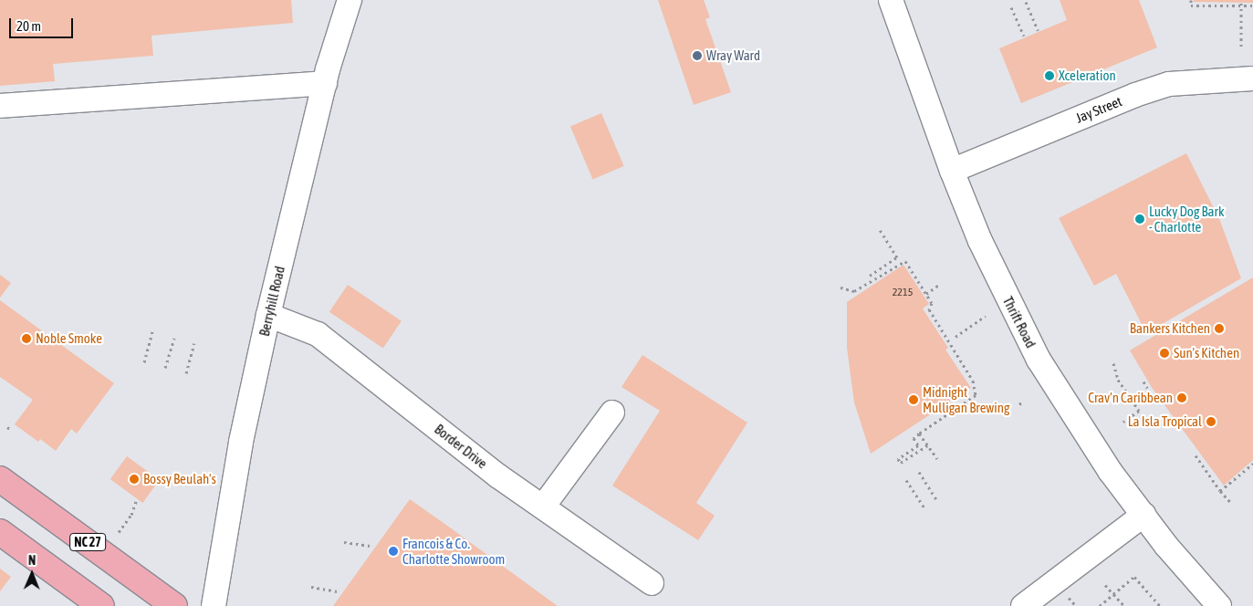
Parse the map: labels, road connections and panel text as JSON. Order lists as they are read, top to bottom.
{
  "streets": {
    "main road": ["NC 27"],
    "street": [
      "Jay Street",
      "Berryhill Road",
      "Thrift Road",
      "Border Drive"
    ]
  },
  "crossings": [
    ["Jay Street", "Thrift Road"],
    ["Berryhill Road", "Border Drive"]
  ],
  "places": [
    "Wray Ward",
    "Xceleration",
    "Lucky Dog Bark - Charlotte",
    "Bankers Kitchen",
    "Noble Smoke",
    "Sun's Kitchen",
    "Crav’n Caribbean",
    "Midnight Mulligan Brewing",
    "La Isla Tropical",
    "Bossy Beulah's",
    "Francois & Co. Charlotte Showroom"
  ],
  "house_numbers": ["2215"],
  "scale_bar": "20 m",
  "north": "top"
}
